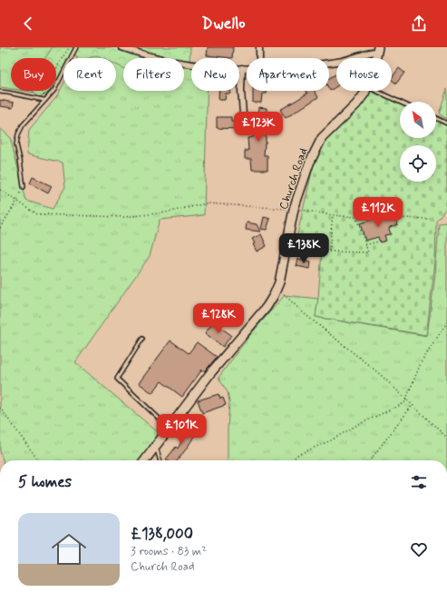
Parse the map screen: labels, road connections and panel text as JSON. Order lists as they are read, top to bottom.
{
  "streets": {
    "street": ["Church Road"]
  },
  "north": "top left",
  "page": {
    "header": "Dwello",
    "chip": [
      "Buy",
      "Rent",
      "Filters",
      "New",
      "Apartment",
      "House"
    ],
    "price": [
      "£123K",
      "£112K",
      "£138K",
      "£128K",
      "£101K"
    ],
    "heading": "5 homes",
    "list": [
      {
        "name": "£138,000",
        "note": "3 rooms · 83 m² · Church Road"
      }
    ]
  }
}
